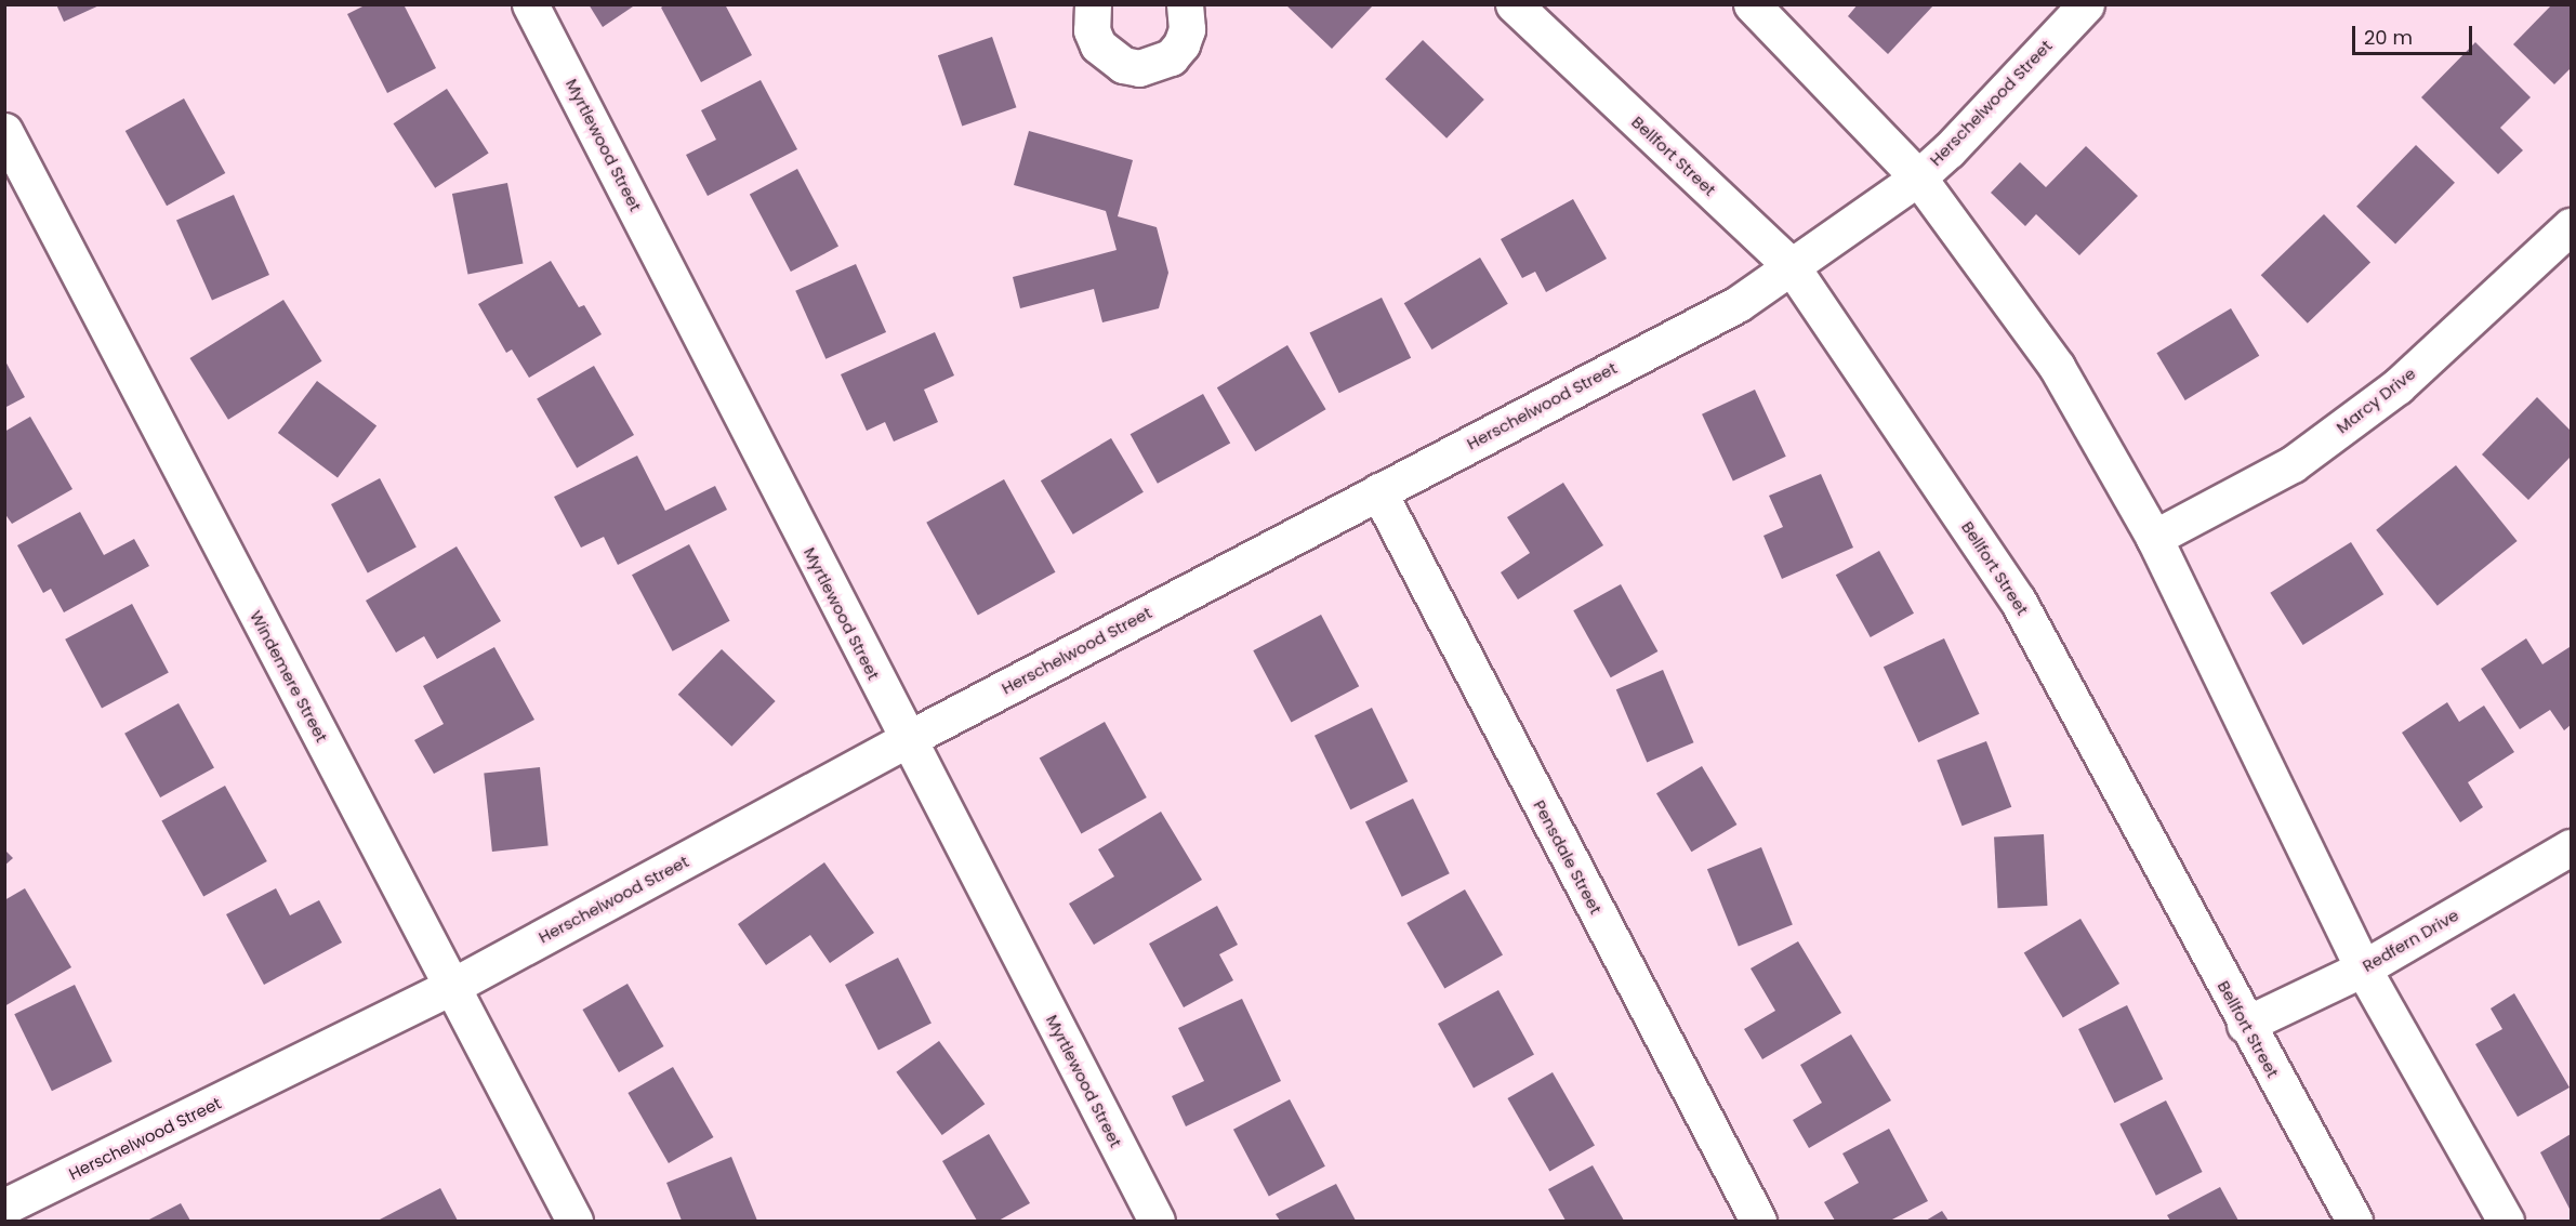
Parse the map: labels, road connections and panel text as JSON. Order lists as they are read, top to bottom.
{
  "streets": {
    "street": [
      "Herschelwood Street",
      "Myrtlewood Street",
      "Bellfort Street",
      "Marcy Drive",
      "Windemere Street",
      "Pensdale Street",
      "Redfern Drive"
    ]
  },
  "crossings": [
    ["Herschelwood Street", "Myrtlewood Street"],
    ["Herschelwood Street", "Bellfort Street"],
    ["Herschelwood Street", "Windemere Street"],
    ["Herschelwood Street", "Pensdale Street"],
    ["Bellfort Street", "Redfern Drive"]
  ],
  "scale_bar": "20 m"
}
